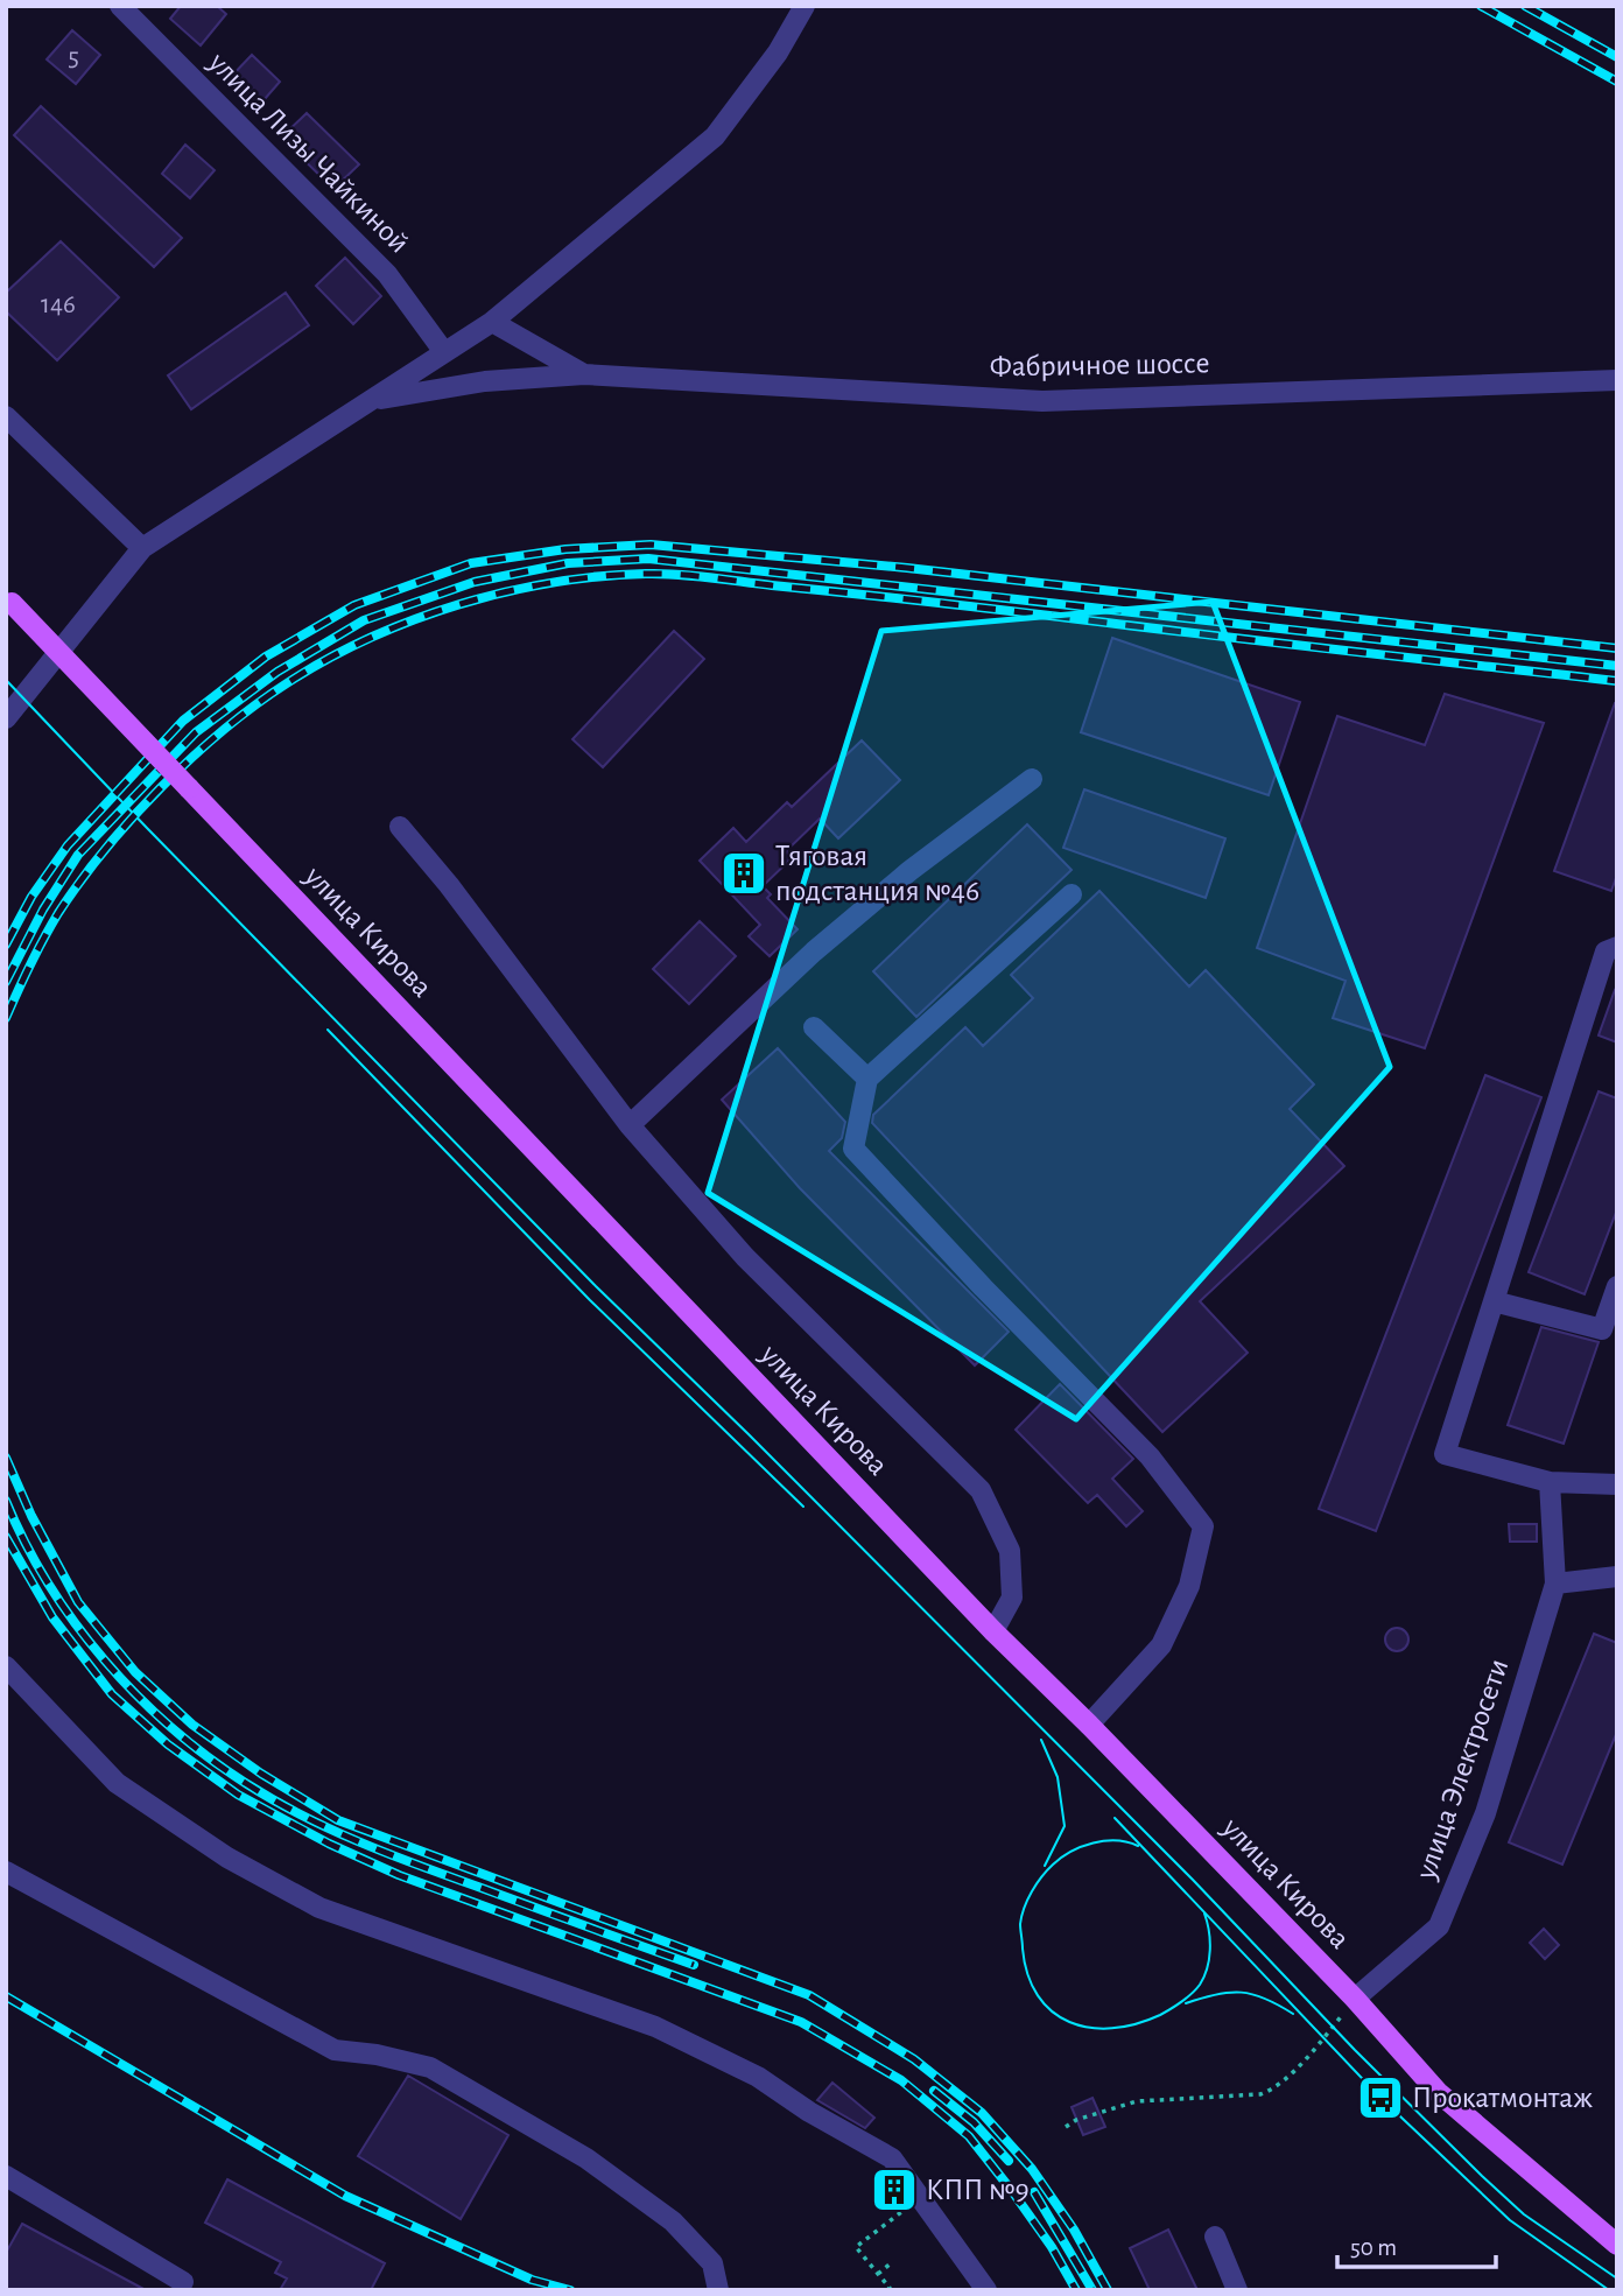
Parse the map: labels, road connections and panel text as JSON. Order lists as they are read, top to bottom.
{
  "streets": {
    "main road": ["улица Кирова"],
    "street": ["улица Лизы Чайкиной", "Фабричное шоссе", "улица Электросети"]
  },
  "crossings": [
    ["улица Кирова", "улица Электросети"]
  ],
  "places": {
    "building": ["Тяговая подстанция №46", "КПП №9"],
    "bus stop": ["Прокатмонтаж"]
  },
  "house_numbers": ["5", "146"],
  "scale_bar": "50 m"
}
